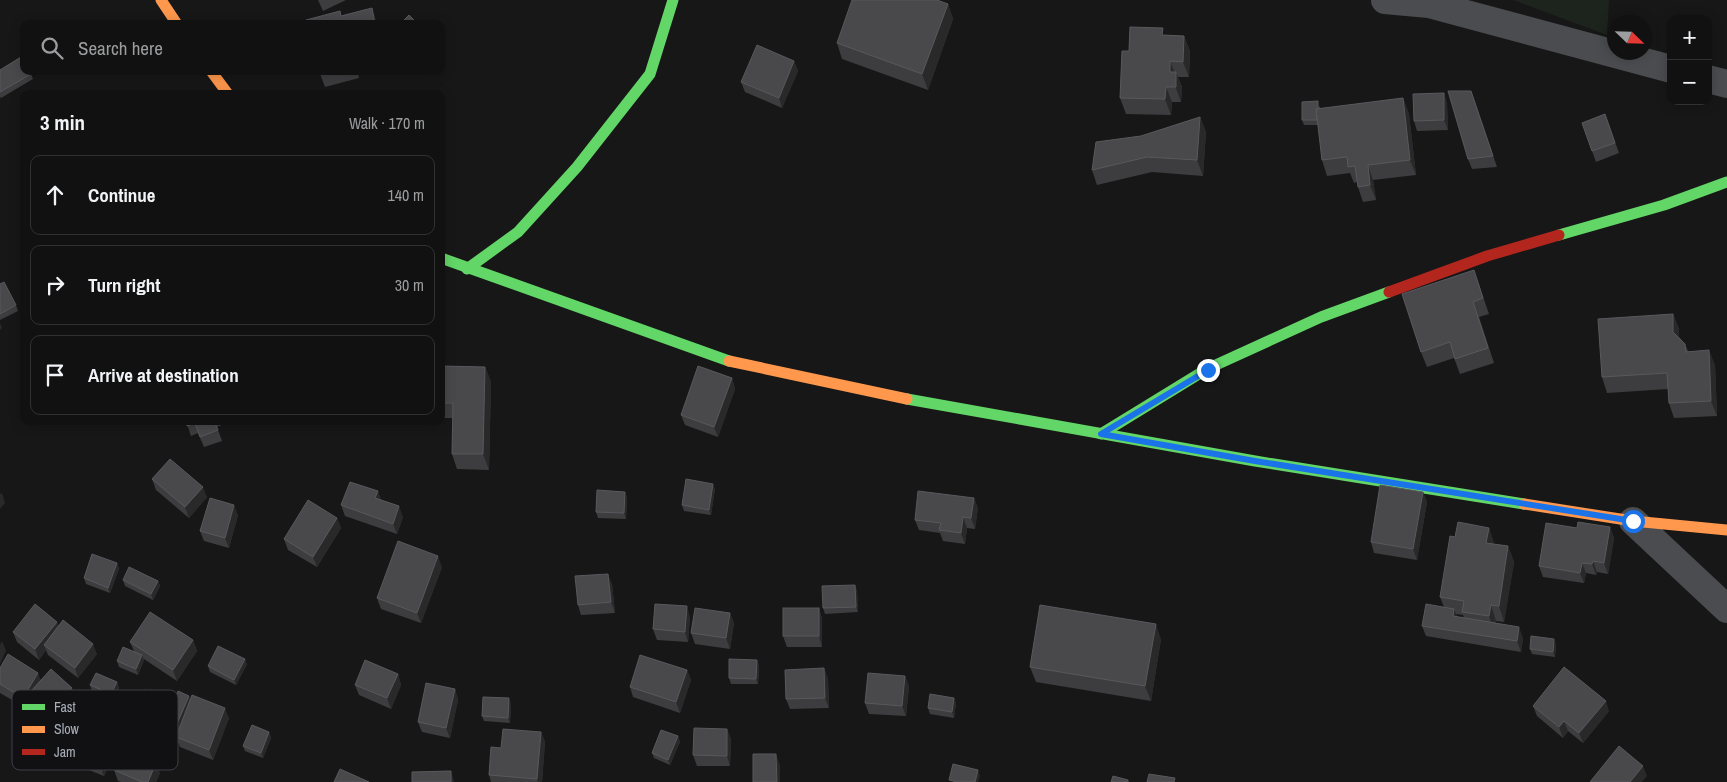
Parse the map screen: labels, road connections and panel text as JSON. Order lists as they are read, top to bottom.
{
  "legend": ["Fast", "Slow", "Jam"],
  "north": "bottom right",
  "page": {
    "map_buttons": ["+", "−"],
    "search": "Search here",
    "heading": ["3 min", "Walk · 170 m"],
    "list": [
      ["Continue", "140 m"],
      ["Turn right", "30 m"],
      "Arrive at destination"
    ]
  }
}
